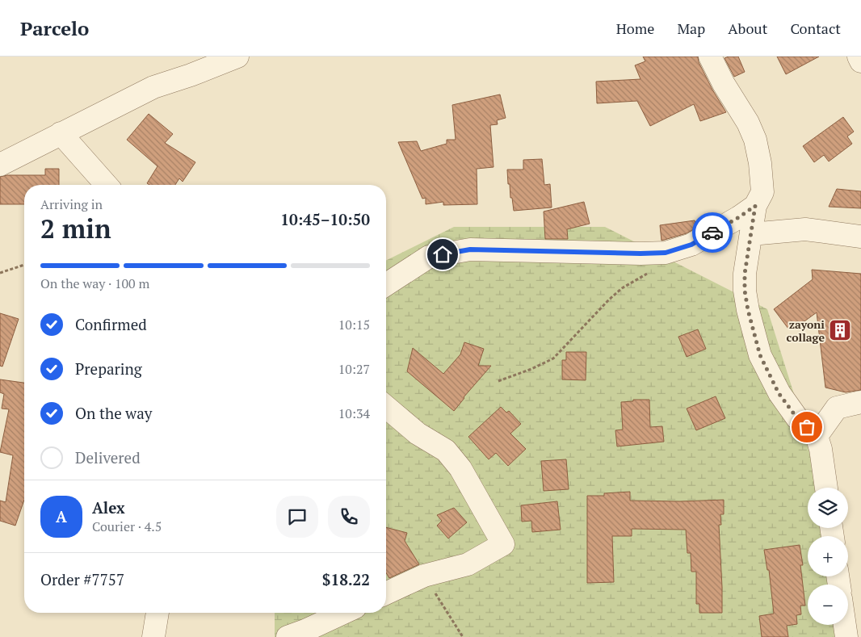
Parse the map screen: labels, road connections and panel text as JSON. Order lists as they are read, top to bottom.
{
  "places": {
    "building": ["zayoni collage"]
  },
  "page": {
    "header": "Parcelo",
    "nav": [
      "Home",
      "Map",
      "About",
      "Contact"
    ],
    "heading": ["2 min", "Arriving in", "10:45–10:50"],
    "panel": [
      "Alex",
      "Courier · 4.5",
      "Order #7757",
      "$18.22"
    ],
    "bar": "On the way · 100 m",
    "list": [
      ["Confirmed", "10:15"],
      ["Preparing", "10:27"],
      ["On the way", "10:34"],
      "Delivered"
    ],
    "map_buttons": ["+", "−"],
    "round": "A"
  }
}
